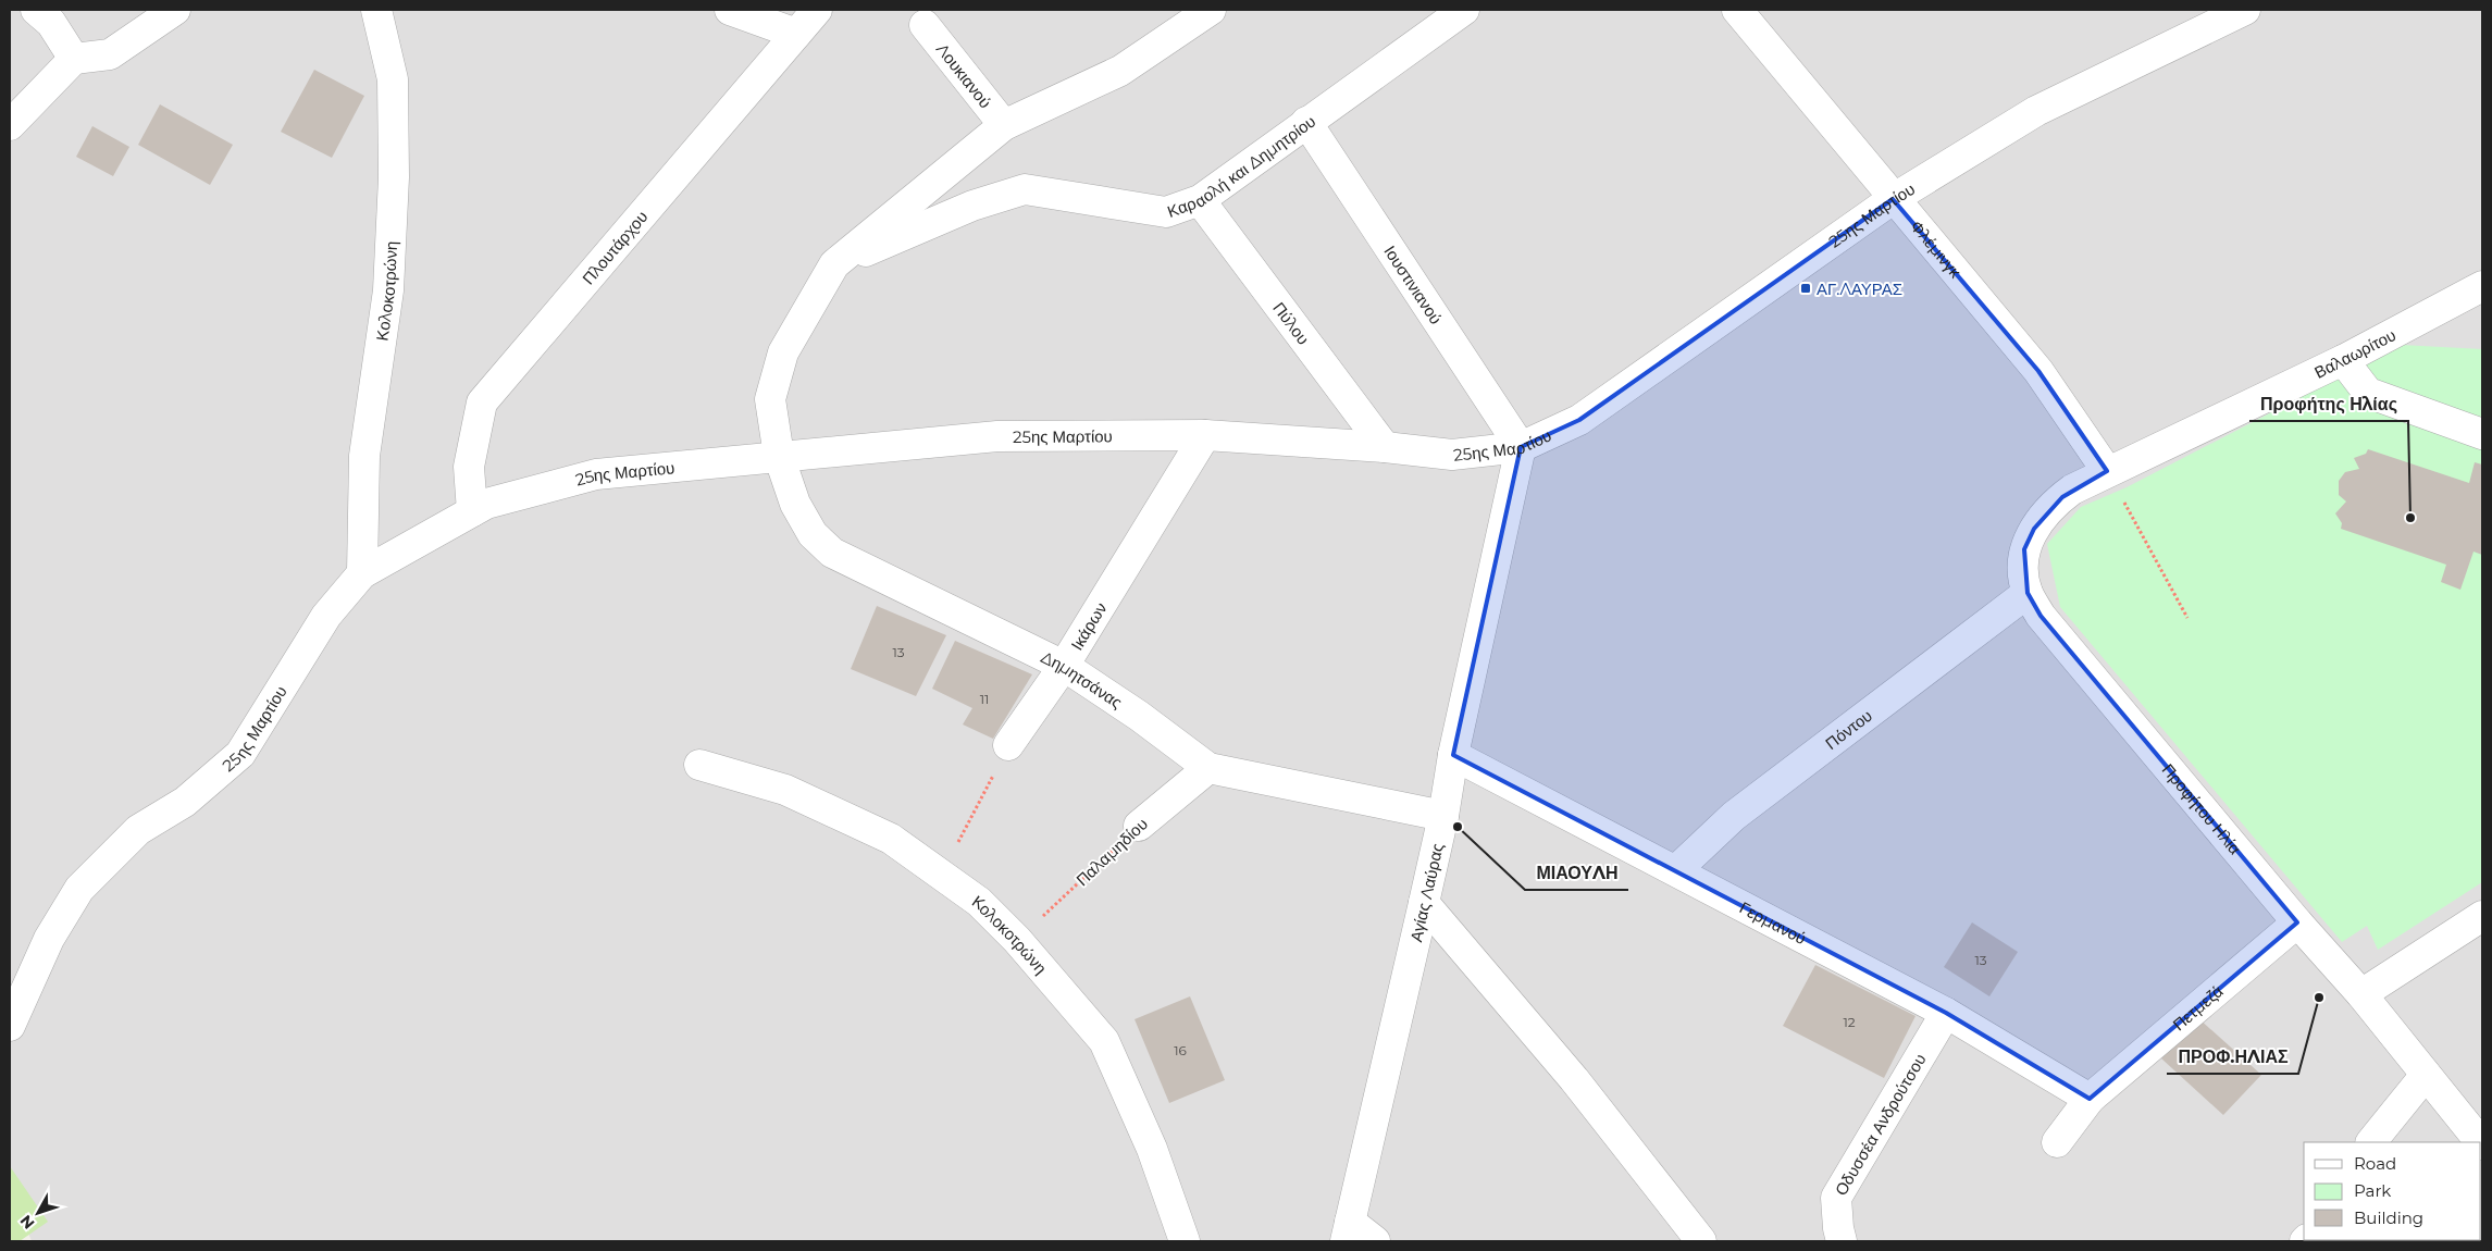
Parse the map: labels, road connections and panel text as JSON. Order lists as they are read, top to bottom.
{
  "streets": {
    "street": [
      "Λουκιανού",
      "Καραολή και Δημητρίου",
      "25ης Μαρτίου",
      "Πλουτάρχου",
      "Φλέμινγκ",
      "Ιουστινιανού",
      "Κολοκοτρώνη",
      "Πύλου",
      "Βαλαωρίτου",
      "Ικάρων",
      "Δημητσάνας",
      "Πόντου",
      "Προφήτου Ηλία",
      "Παλαμηδίου",
      "Αγίας Λαύρας",
      "Γερμανού",
      "Πετμεζά",
      "Οδυσσέα Ανδρούτσου"
    ]
  },
  "crossings": [
    ["Καραολή και Δημητρίου", "Ιουστινιανού"],
    ["Καραολή και Δημητρίου", "Πύλου"],
    ["25ης Μαρτίου", "Πλουτάρχου"],
    ["25ης Μαρτίου", "Φλέμινγκ"],
    ["25ης Μαρτίου", "Ιουστινιανού"],
    ["25ης Μαρτίου", "Κολοκοτρώνη"],
    ["25ης Μαρτίου", "Πύλου"],
    ["25ης Μαρτίου", "Ικάρων"],
    ["25ης Μαρτίου", "Δημητσάνας"],
    ["25ης Μαρτίου", "Αγίας Λαύρας"],
    ["Φλέμινγκ", "Βαλαωρίτου"],
    ["Φλέμινγκ", "Προφήτου Ηλία"],
    ["Ιουστινιανού", "Αγίας Λαύρας"],
    ["Κολοκοτρώνη", "Παλαμηδίου"],
    ["Βαλαωρίτου", "Προφήτου Ηλία"],
    ["Ικάρων", "Δημητσάνας"],
    ["Δημητσάνας", "Παλαμηδίου"],
    ["Δημητσάνας", "Αγίας Λαύρας"],
    ["Πόντου", "Προφήτου Ηλία"],
    ["Πόντου", "Γερμανού"],
    ["Προφήτου Ηλία", "Πετμεζά"],
    ["Αγίας Λαύρας", "Γερμανού"],
    ["Γερμανού", "Πετμεζά"],
    ["Γερμανού", "Οδυσσέα Ανδρούτσου"]
  ],
  "places": {
    "transit": ["ΑΓ.ΛΑΥΡΑΣ"],
    "other": ["Προφήτης Ηλίας", "ΜΙΑΟΥΛΗ", "ΠΡΟΦ.ΗΛΙΑΣ"]
  },
  "house_numbers": [
    "13",
    "11",
    "13",
    "12",
    "16"
  ],
  "legend": ["Road", "Park", "Building"],
  "north": "bottom left"
}
